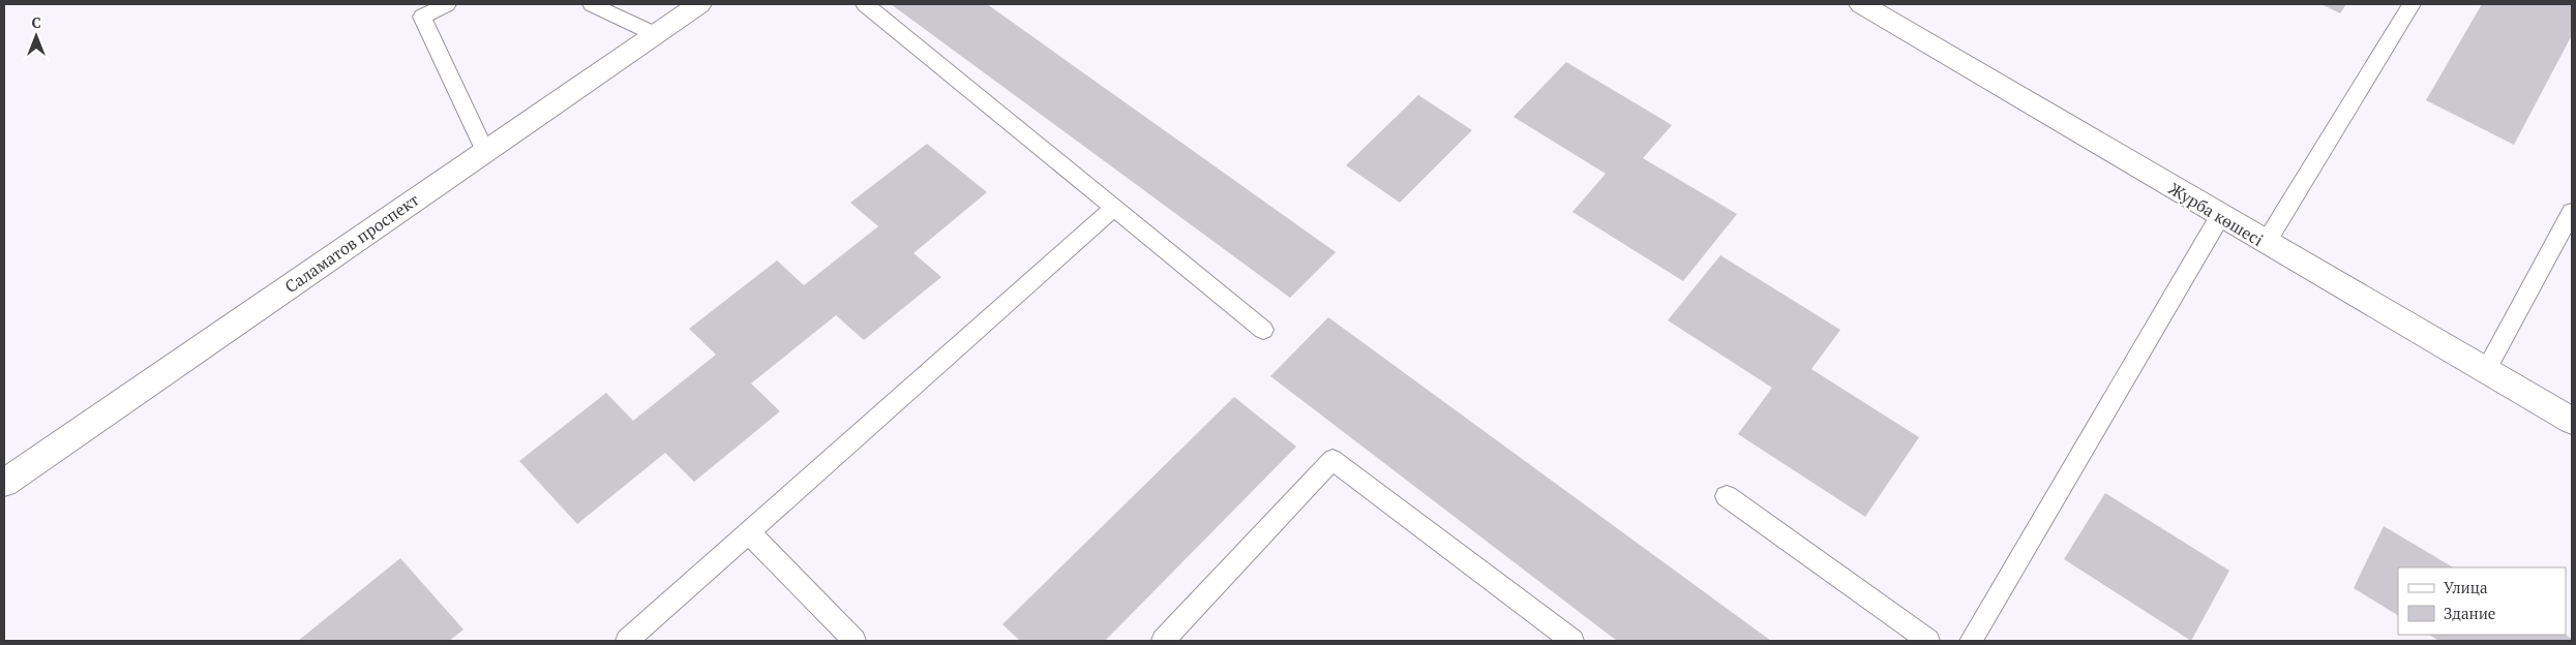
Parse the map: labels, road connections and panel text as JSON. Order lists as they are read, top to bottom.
{
  "streets": {
    "street": ["Журба көшесі", "Саламатов проспект"]
  },
  "legend": ["Улица", "Здание"],
  "north": "top"
}
